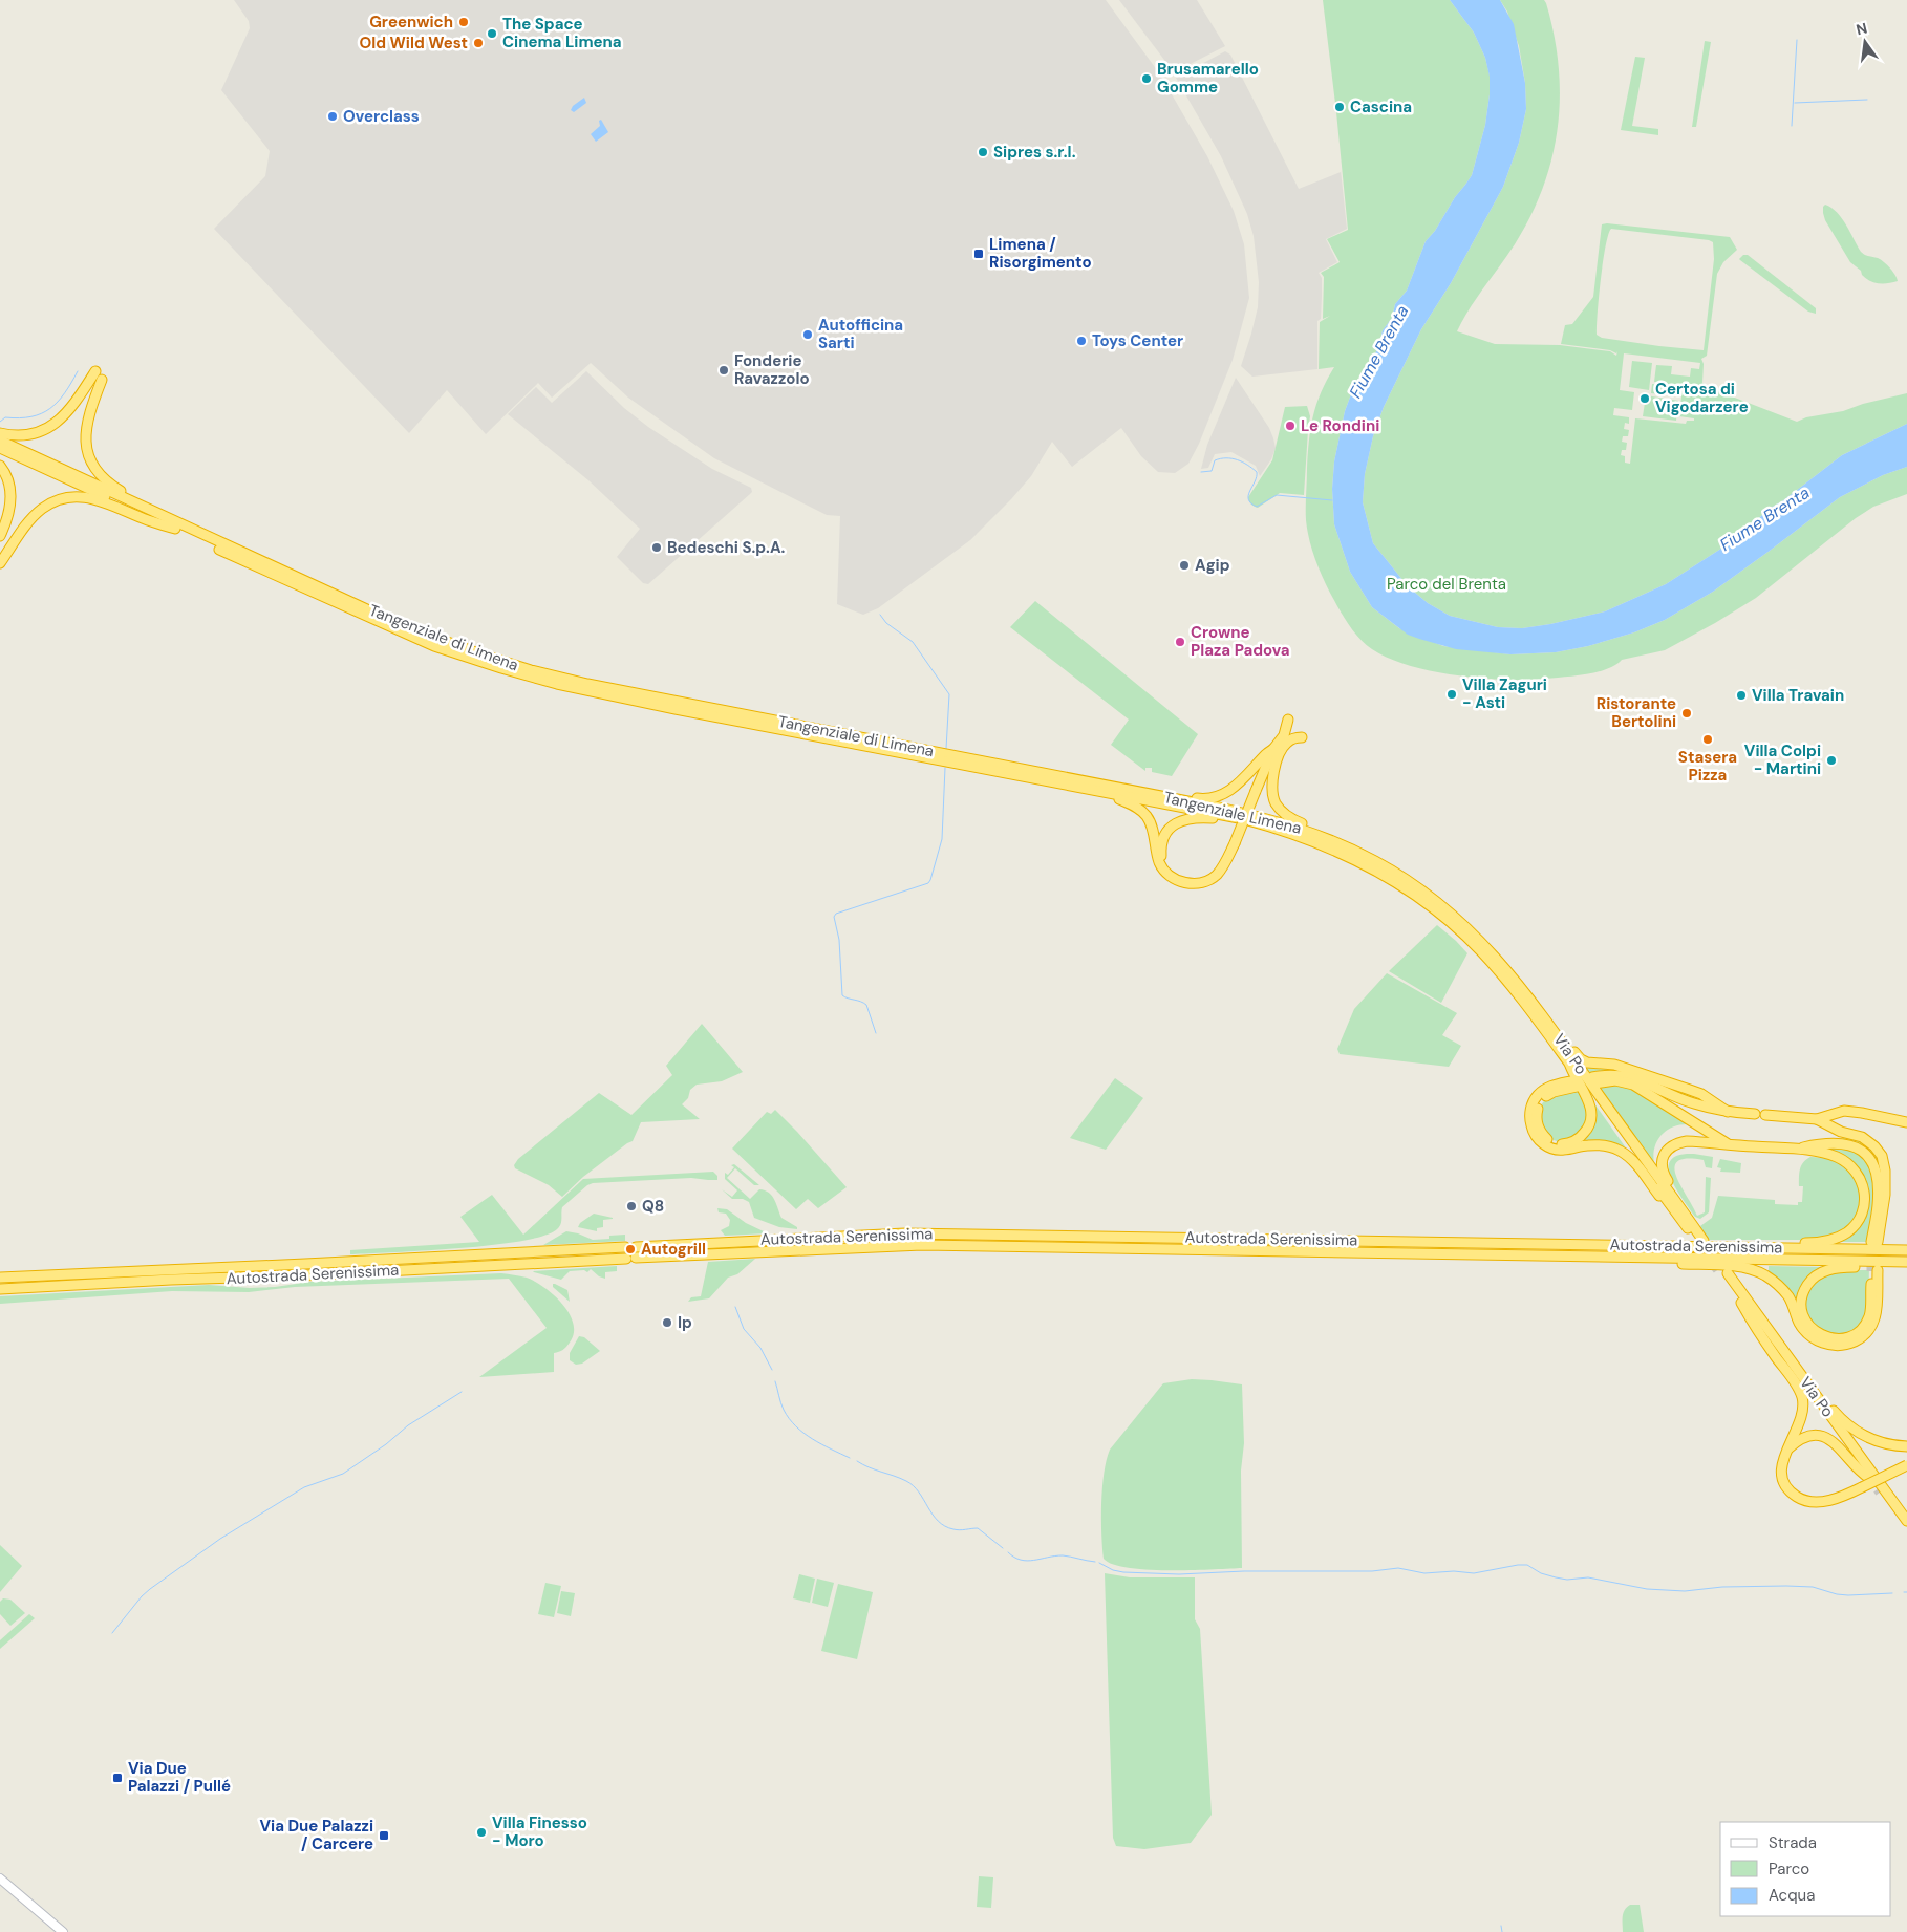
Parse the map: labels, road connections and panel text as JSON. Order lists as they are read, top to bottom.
{
  "streets": {
    "highway": [
      "Tangenziale di Limena",
      "Tangenziale Limena",
      "Via Po",
      "Autostrada Serenissima"
    ]
  },
  "crossings": [
    ["Tangenziale di Limena", "Tangenziale Limena"],
    ["Tangenziale Limena", "Via Po"]
  ],
  "water": ["Fiume Brenta"],
  "parks": ["Parco del Brenta"],
  "places": {
    "other": [
      "Greenwich",
      "The Space Cinema Limena",
      "Old Wild West",
      "Brusamarello Gomme",
      "Cascina",
      "Overclass",
      "Sipres s.r.l.",
      "Autofficina Sarti",
      "Toys Center",
      "Fonderie Ravazzolo",
      "Certosa di Vigodarzere",
      "Le Rondini",
      "Bedeschi S.p.A.",
      "Agip",
      "Crowne Plaza Padova",
      "Villa Zaguri - Asti",
      "Villa Travain",
      "Ristorante Bertolini",
      "Stasera Pizza",
      "Villa Colpi - Martini",
      "Q8",
      "Autogrill",
      "Ip",
      "Villa Finesso - Moro"
    ],
    "transit": ["Limena / Risorgimento", "Via Due Palazzi / Pullé", "Via Due Palazzi / Carcere"]
  },
  "legend": ["Strada", "Parco", "Acqua"],
  "north": "top"
}
